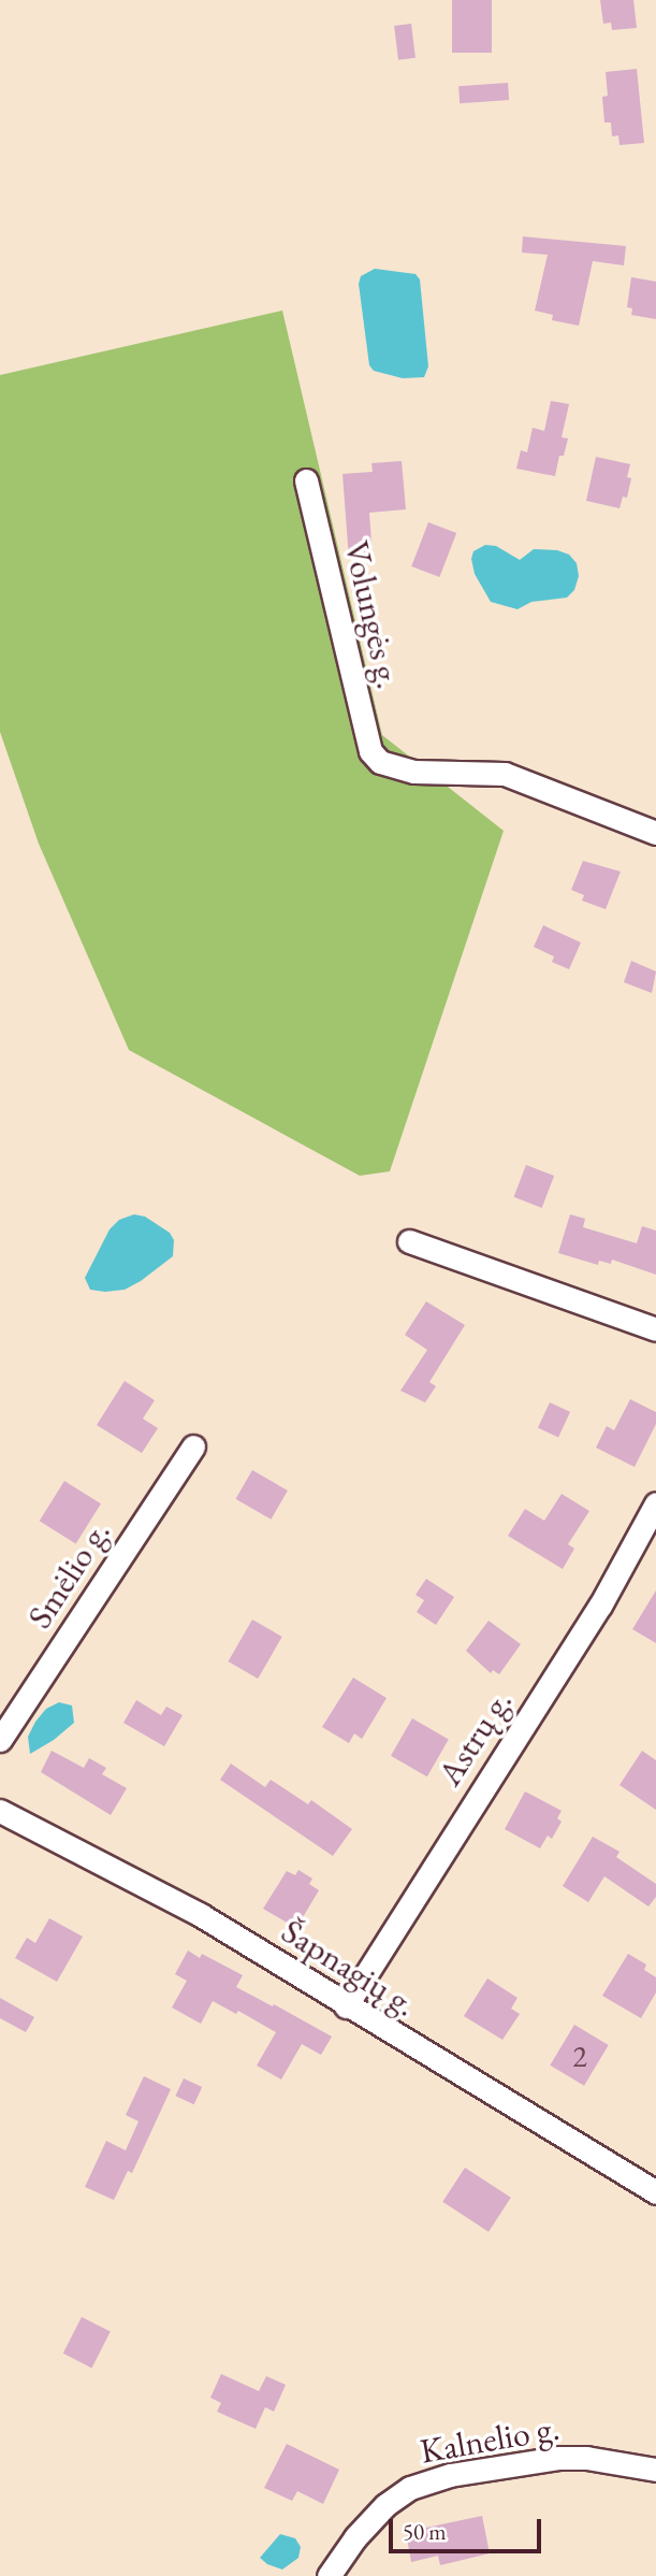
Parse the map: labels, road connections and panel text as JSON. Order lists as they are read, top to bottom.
{
  "streets": {
    "street": [
      "Volungės g.",
      "Smėlio g.",
      "Astrų g.",
      "Šapnagių g.",
      "Kalnelio g."
    ]
  },
  "crossings": [
    ["Astrų g.", "Šapnagių g."]
  ],
  "house_numbers": ["2"],
  "scale_bar": "50 m"
}
